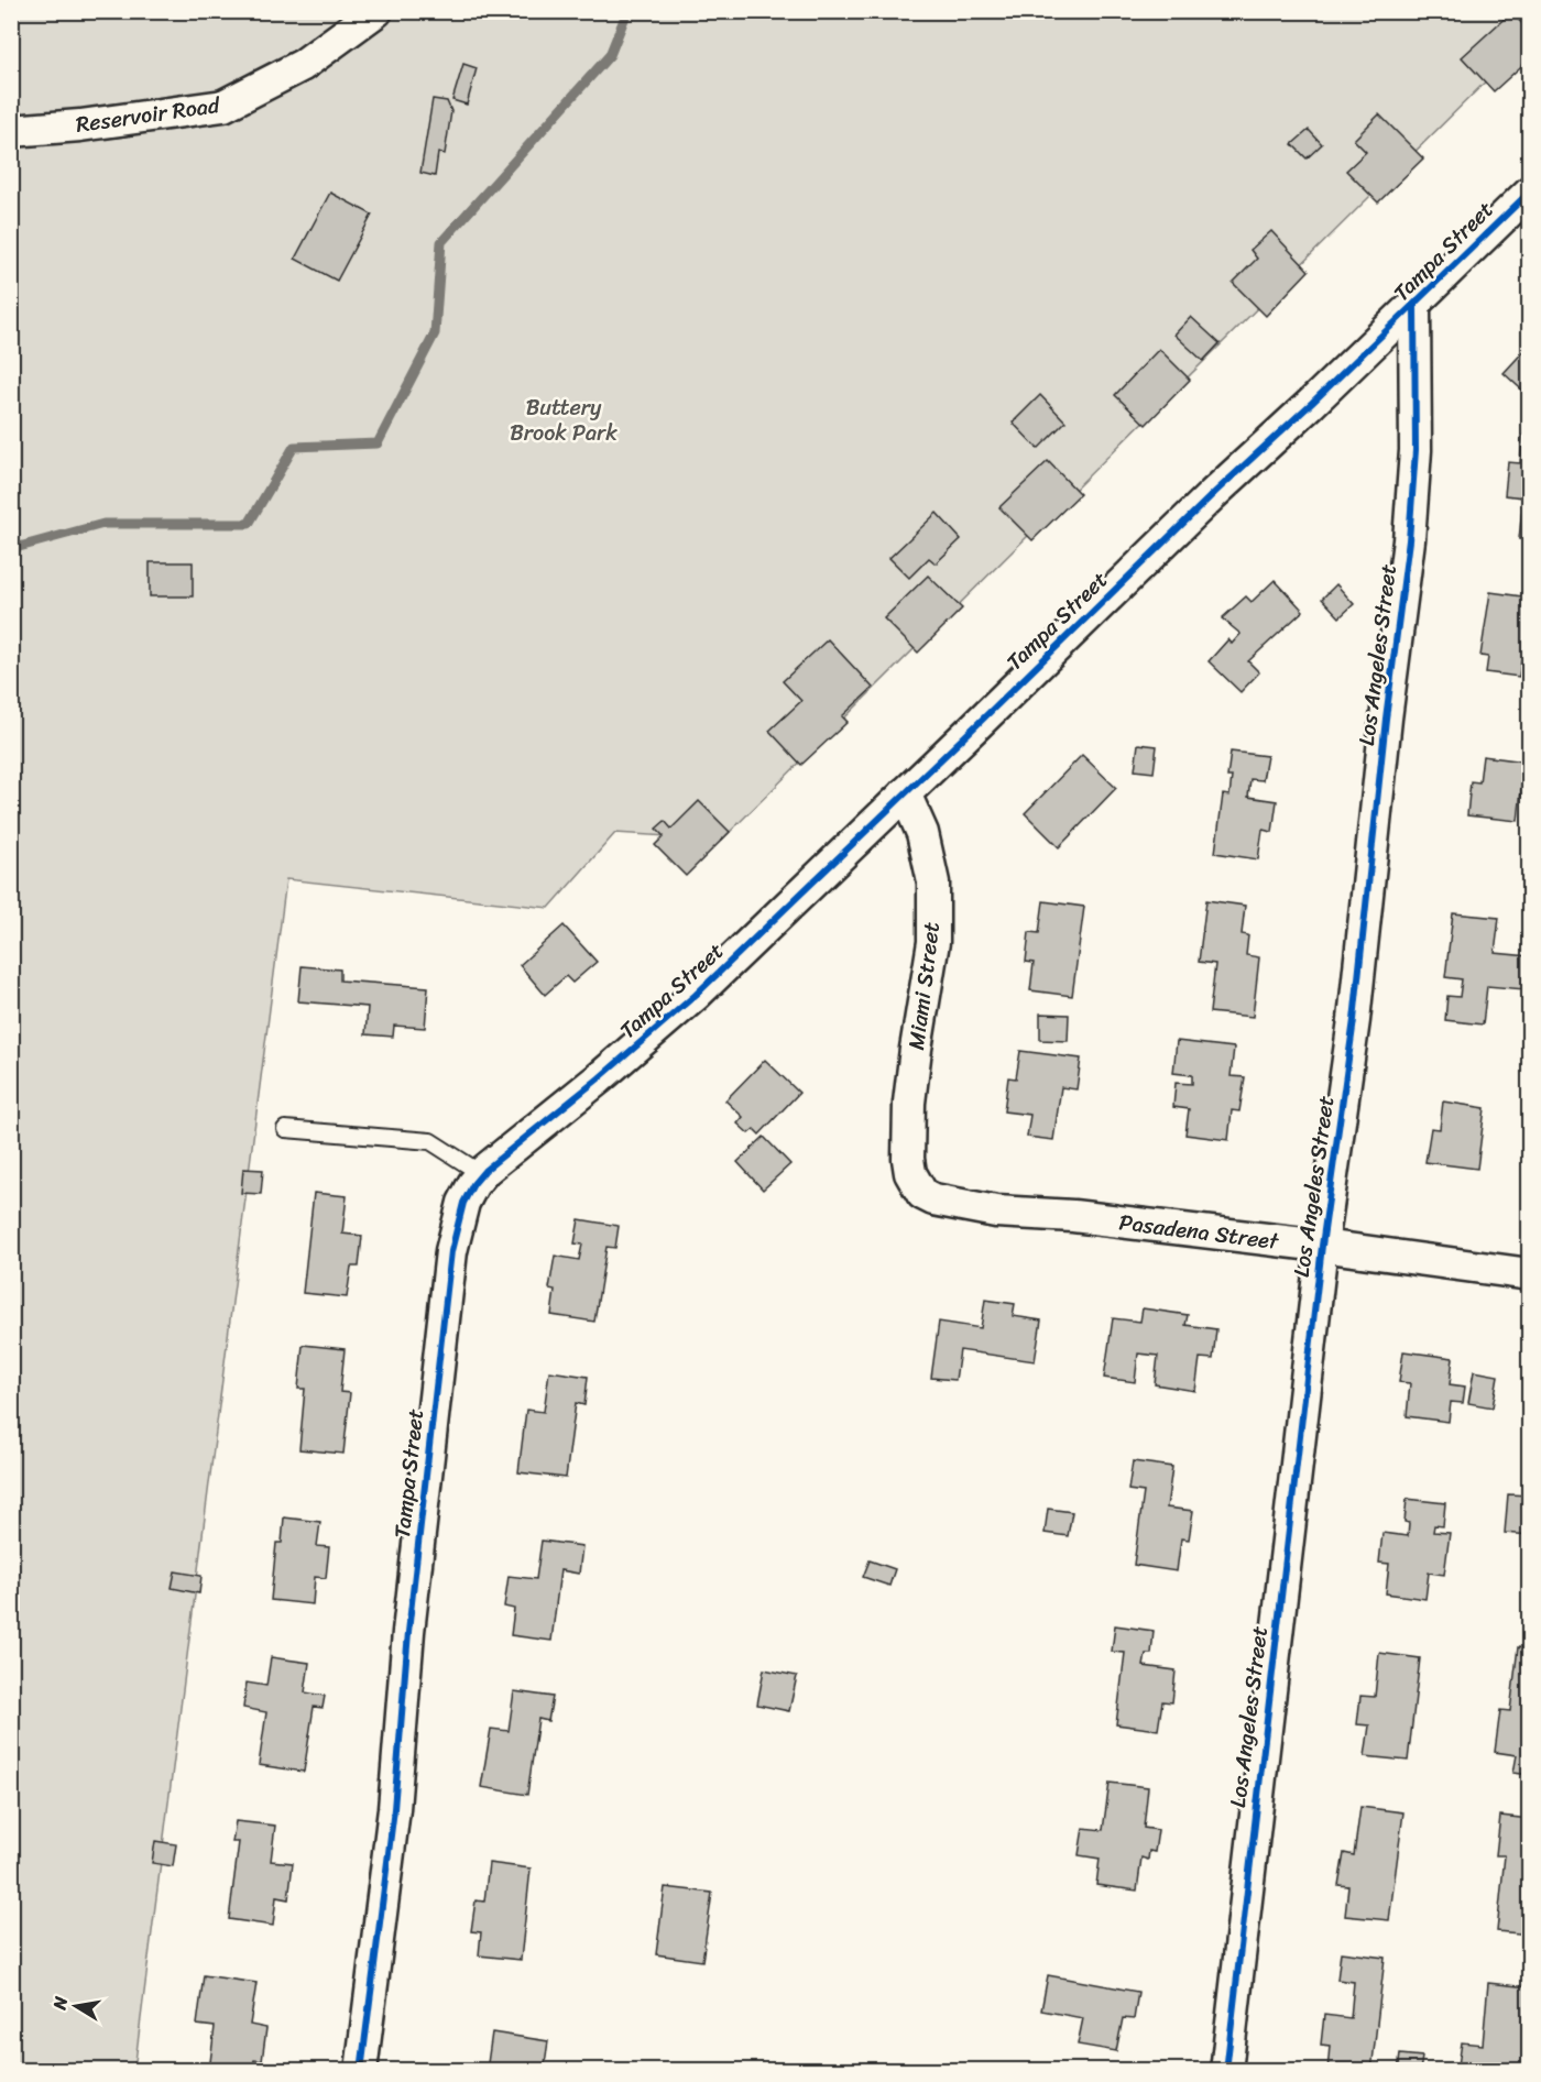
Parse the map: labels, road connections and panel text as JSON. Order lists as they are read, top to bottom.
{
  "streets": {
    "street": [
      "Reservoir Road",
      "Tampa Street",
      "Los Angeles Street",
      "Miami Street",
      "Pasadena Street"
    ]
  },
  "crossings": [
    ["Tampa Street", "Los Angeles Street"],
    ["Tampa Street", "Miami Street"],
    ["Los Angeles Street", "Pasadena Street"],
    ["Miami Street", "Pasadena Street"]
  ],
  "parks": ["Buttery Brook Park"],
  "north": "left"
}
